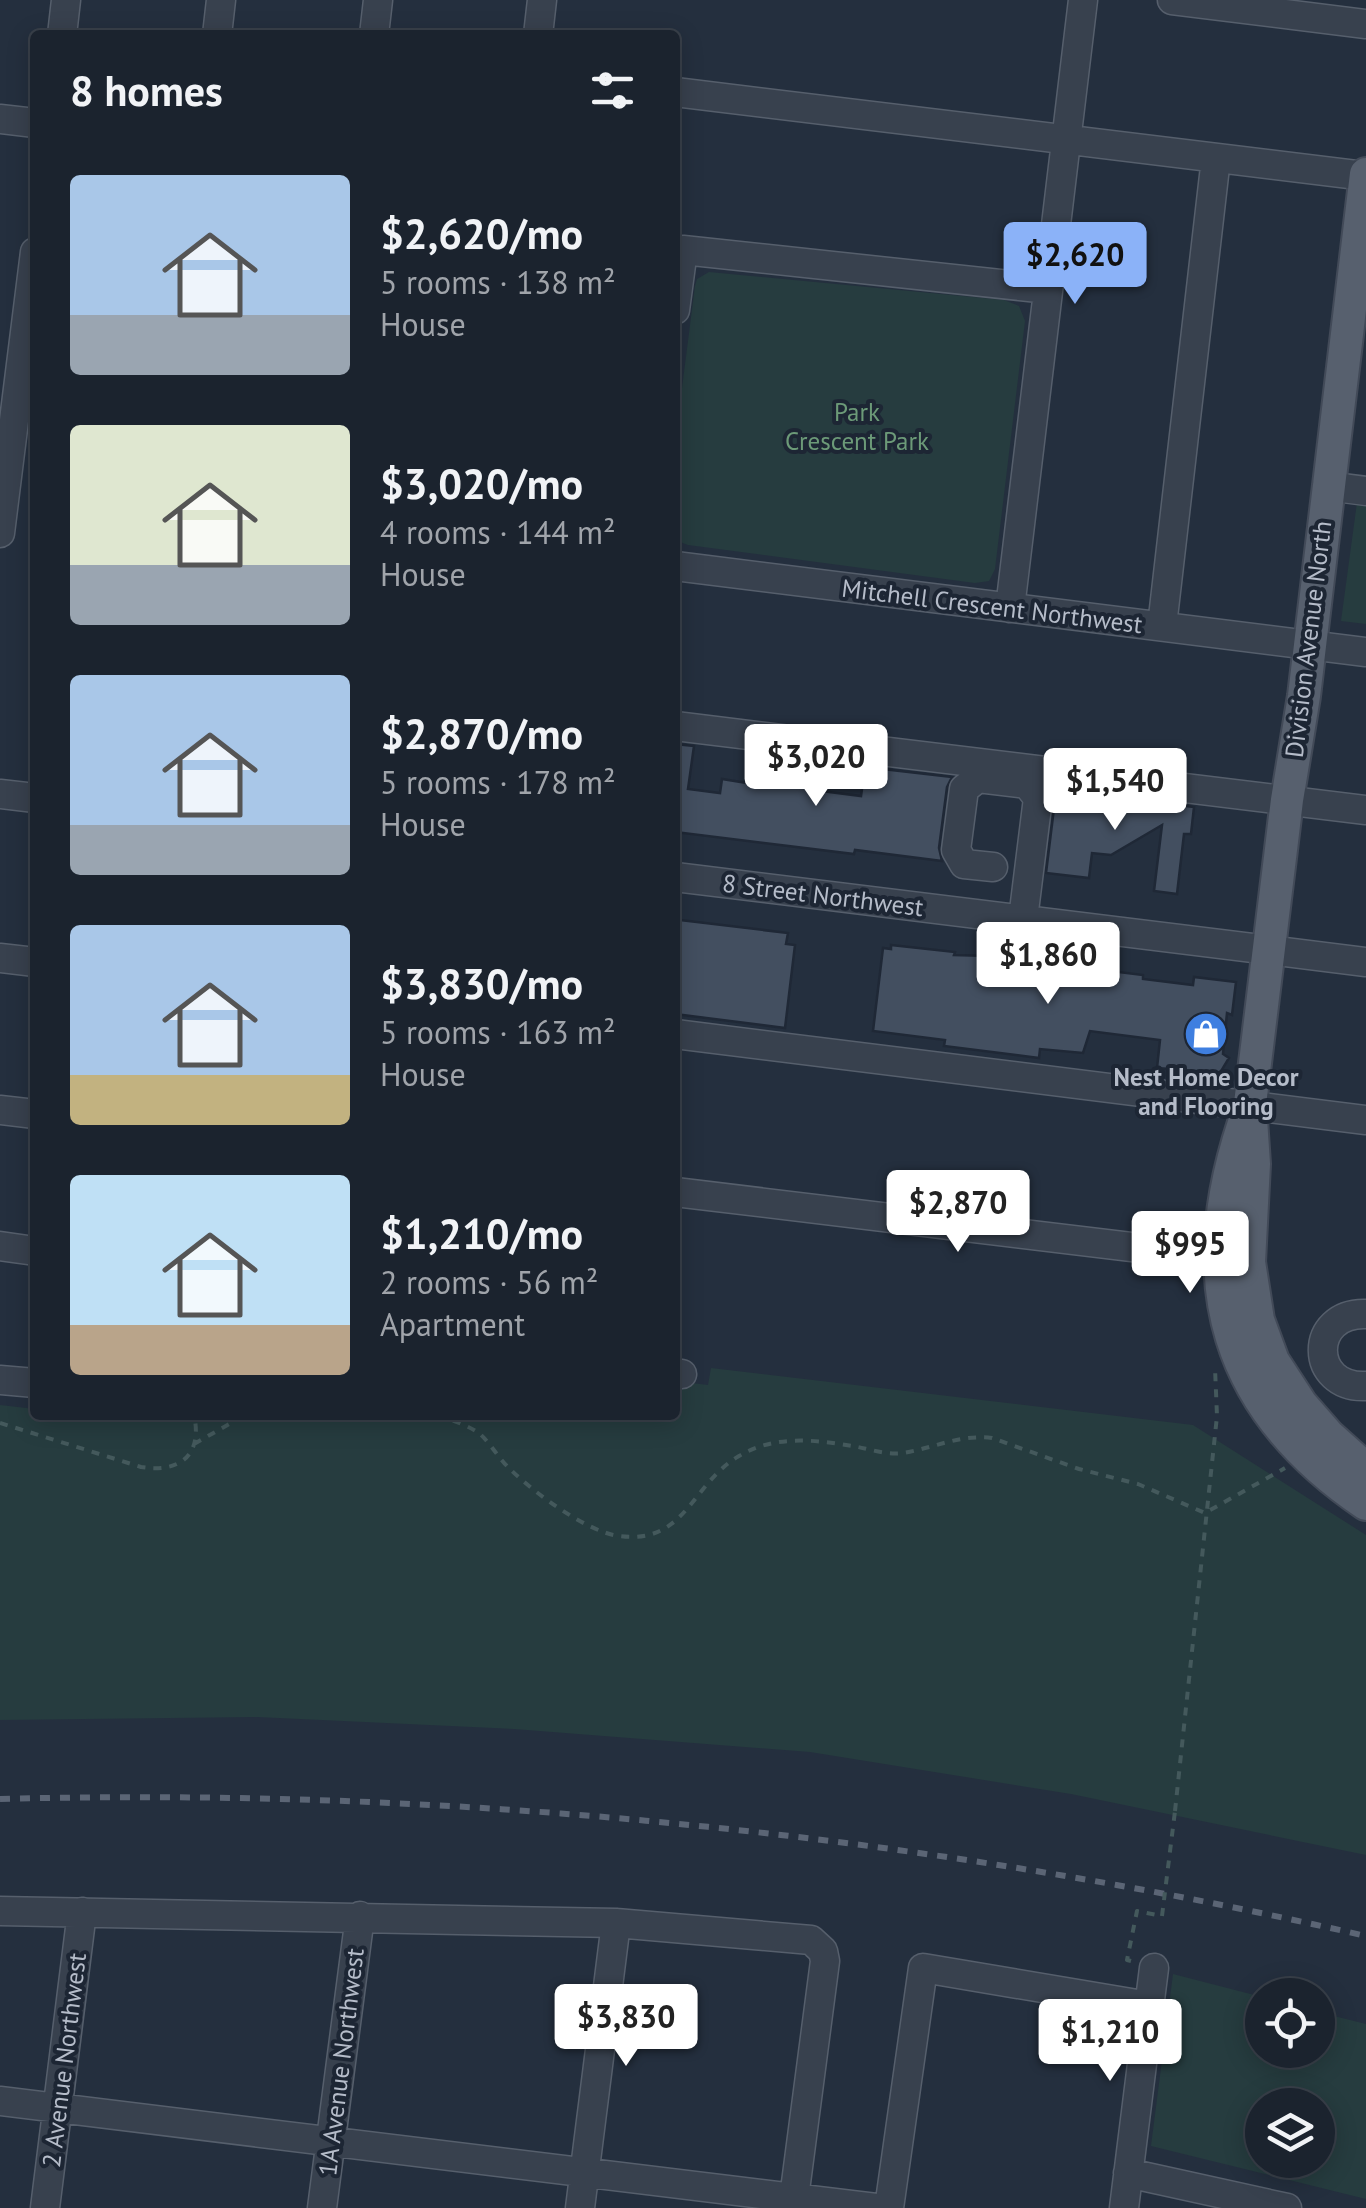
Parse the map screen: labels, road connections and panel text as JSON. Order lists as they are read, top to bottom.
{
  "streets": {
    "main road": ["Division Avenue North"],
    "street": [
      "Mitchell Crescent Northwest",
      "8 Street Northwest",
      "2 Avenue Northwest",
      "1A Avenue Northwest"
    ]
  },
  "crossings": [
    ["Mitchell Crescent Northwest", "Division Avenue North"],
    ["Division Avenue North", "8 Street Northwest"]
  ],
  "parks": ["Park Crescent Park"],
  "places": {
    "shop": ["Nest Home Decor and Flooring"]
  },
  "page": {
    "heading": "8 homes",
    "list": [
      {
        "name": "$2,620/mo",
        "note": "5 rooms · 138 m² · House"
      },
      {
        "name": "$3,020/mo",
        "note": "4 rooms · 144 m² · House"
      },
      {
        "name": "$2,870/mo",
        "note": "5 rooms · 178 m² · House"
      },
      {
        "name": "$3,830/mo",
        "note": "5 rooms · 163 m² · House"
      },
      {
        "name": "$1,210/mo",
        "note": "2 rooms · 56 m² · Apartment"
      }
    ],
    "price": [
      "$2,620",
      "$3,020",
      "$1,540",
      "$1,860",
      "$2,870",
      "$995",
      "$3,830",
      "$1,210"
    ]
  }
}
